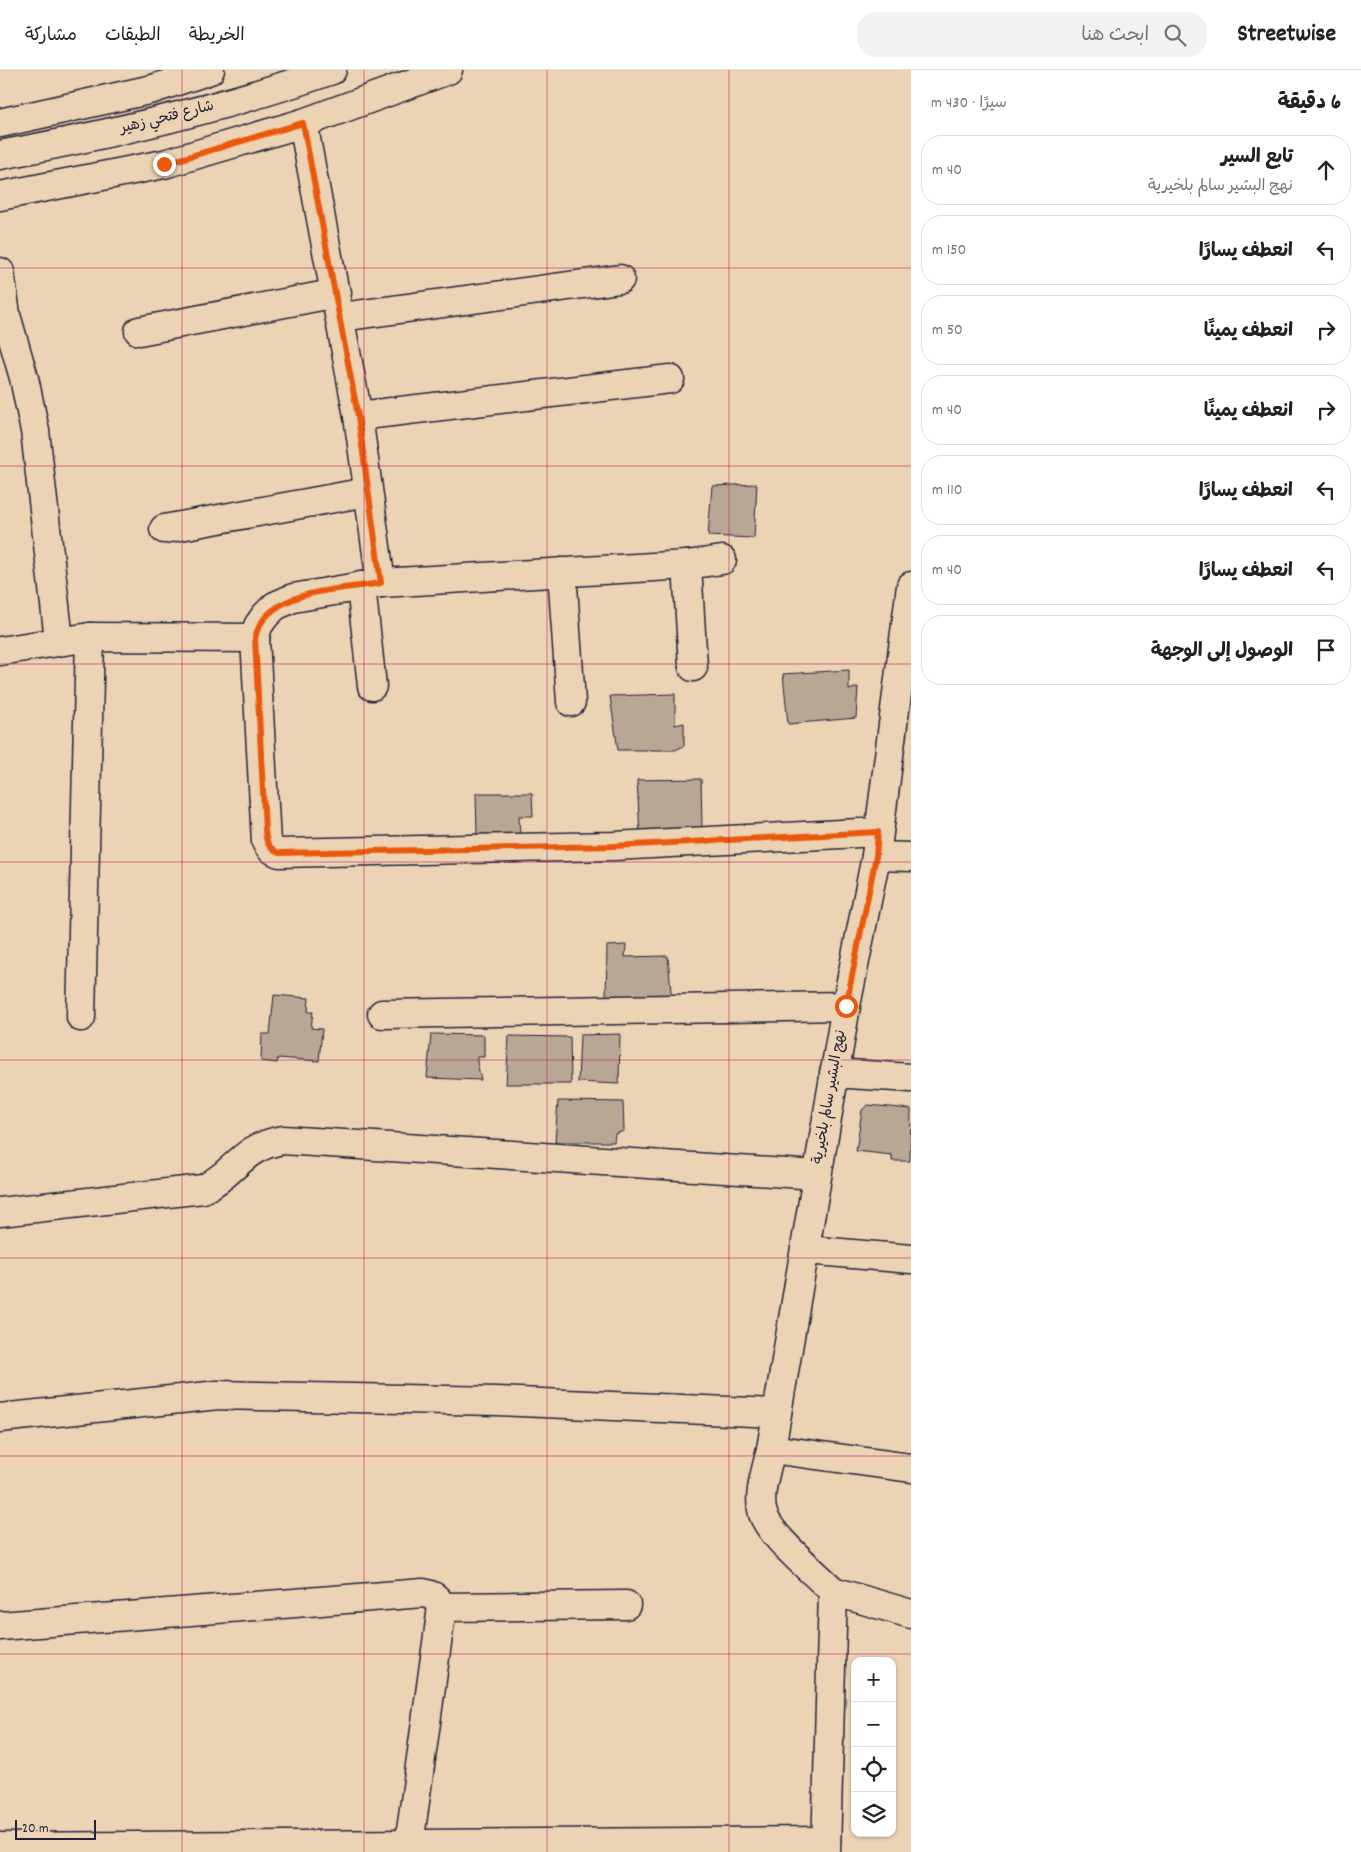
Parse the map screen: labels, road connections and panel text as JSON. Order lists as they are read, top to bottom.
{
  "streets": {
    "street": ["شارع فتحي زهير", "نهج البشير سالم بلخيرية"]
  },
  "scale_bar": "20 m",
  "page": {
    "header": "Streetwise",
    "search": "ابحث هنا",
    "nav": ["الخريطة", "الطبقات", "مشاركة"],
    "heading": ["6 دقيقة", "سيرًا · 430 m"],
    "list": [
      ["تابع السير", "نهج البشير سالم بلخيرية", "40 m"],
      ["انعطف يسارًا", "150 m"],
      ["انعطف يمينًا", "50 m"],
      ["انعطف يمينًا", "40 m"],
      ["انعطف يسارًا", "110 m"],
      ["انعطف يسارًا", "40 m"],
      "الوصول إلى الوجهة"
    ],
    "map_buttons": ["+", "−"],
    "scale": "20 m"
  }
}
